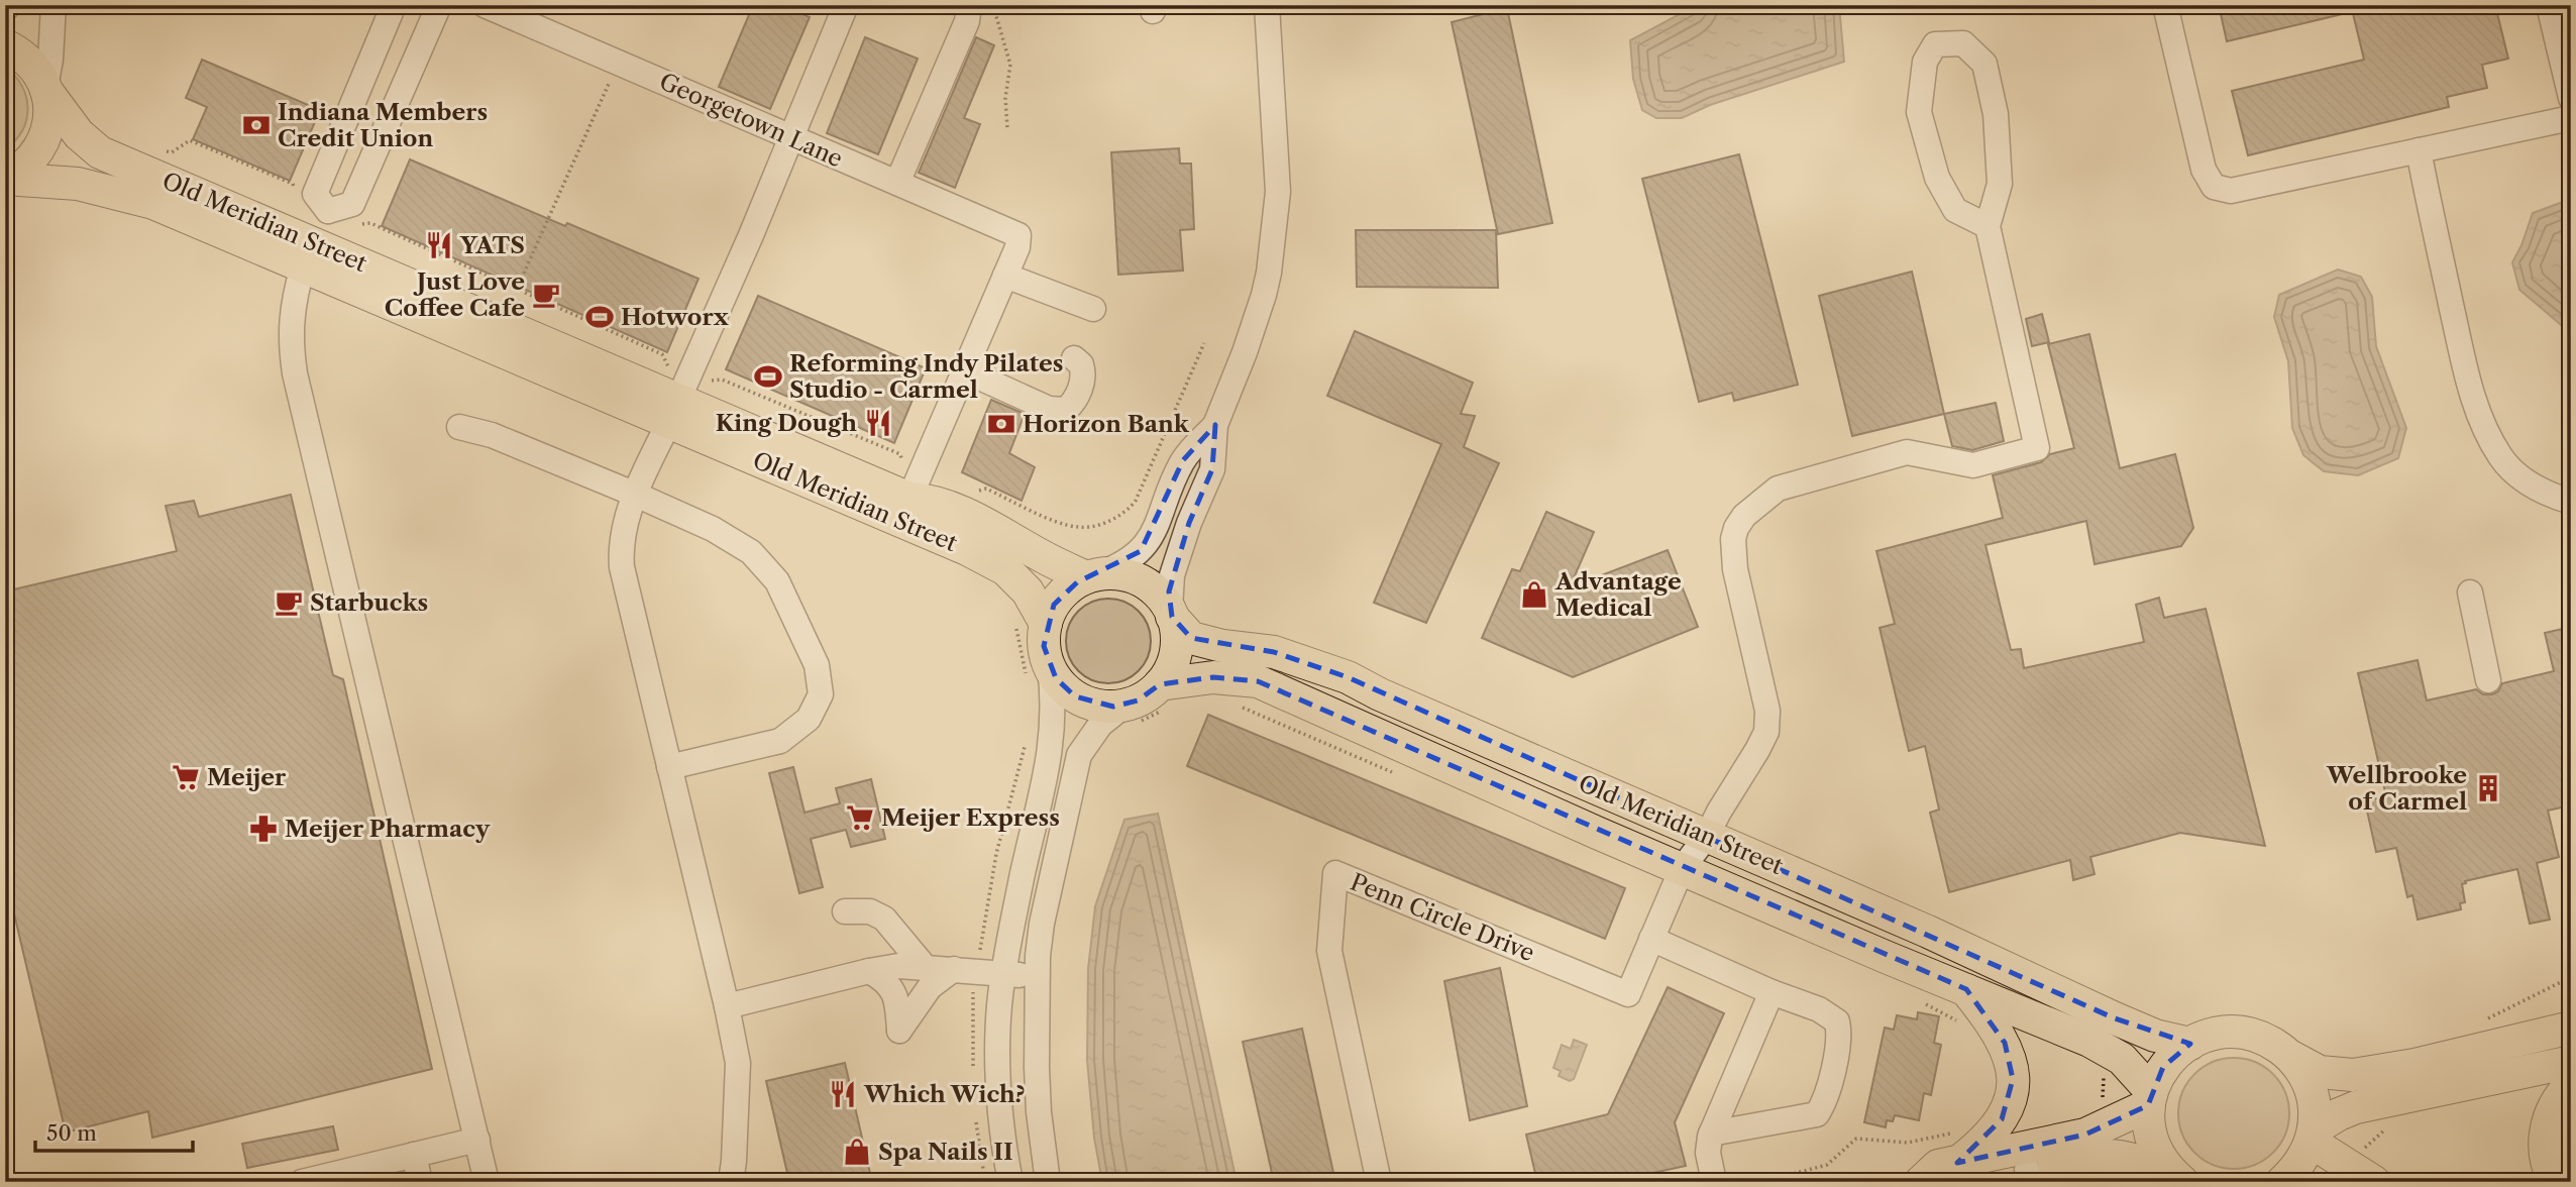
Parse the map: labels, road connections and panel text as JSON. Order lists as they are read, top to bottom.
{
  "streets": {
    "main road": ["Old Meridian Street"],
    "street": ["Georgetown Lane", "Penn Circle Drive"]
  },
  "crossings": [
    ["Old Meridian Street", "Penn Circle Drive"]
  ],
  "places": {
    "bank": ["Indiana Members Credit Union", "Horizon Bank"],
    "restaurant": ["YATS", "King Dough", "Which Wich?"],
    "cafe": ["Just Love Coffee Cafe", "Starbucks"],
    "sports": ["Hotworx", "Reforming Indy Pilates Studio - Carmel"],
    "shop": ["Advantage Medical", "Spa Nails II"],
    "supermarket": ["Meijer", "Meijer Express"],
    "building": ["Wellbrooke of Carmel"],
    "pharmacy": ["Meijer Pharmacy"]
  },
  "scale_bar": "50 m"
}
